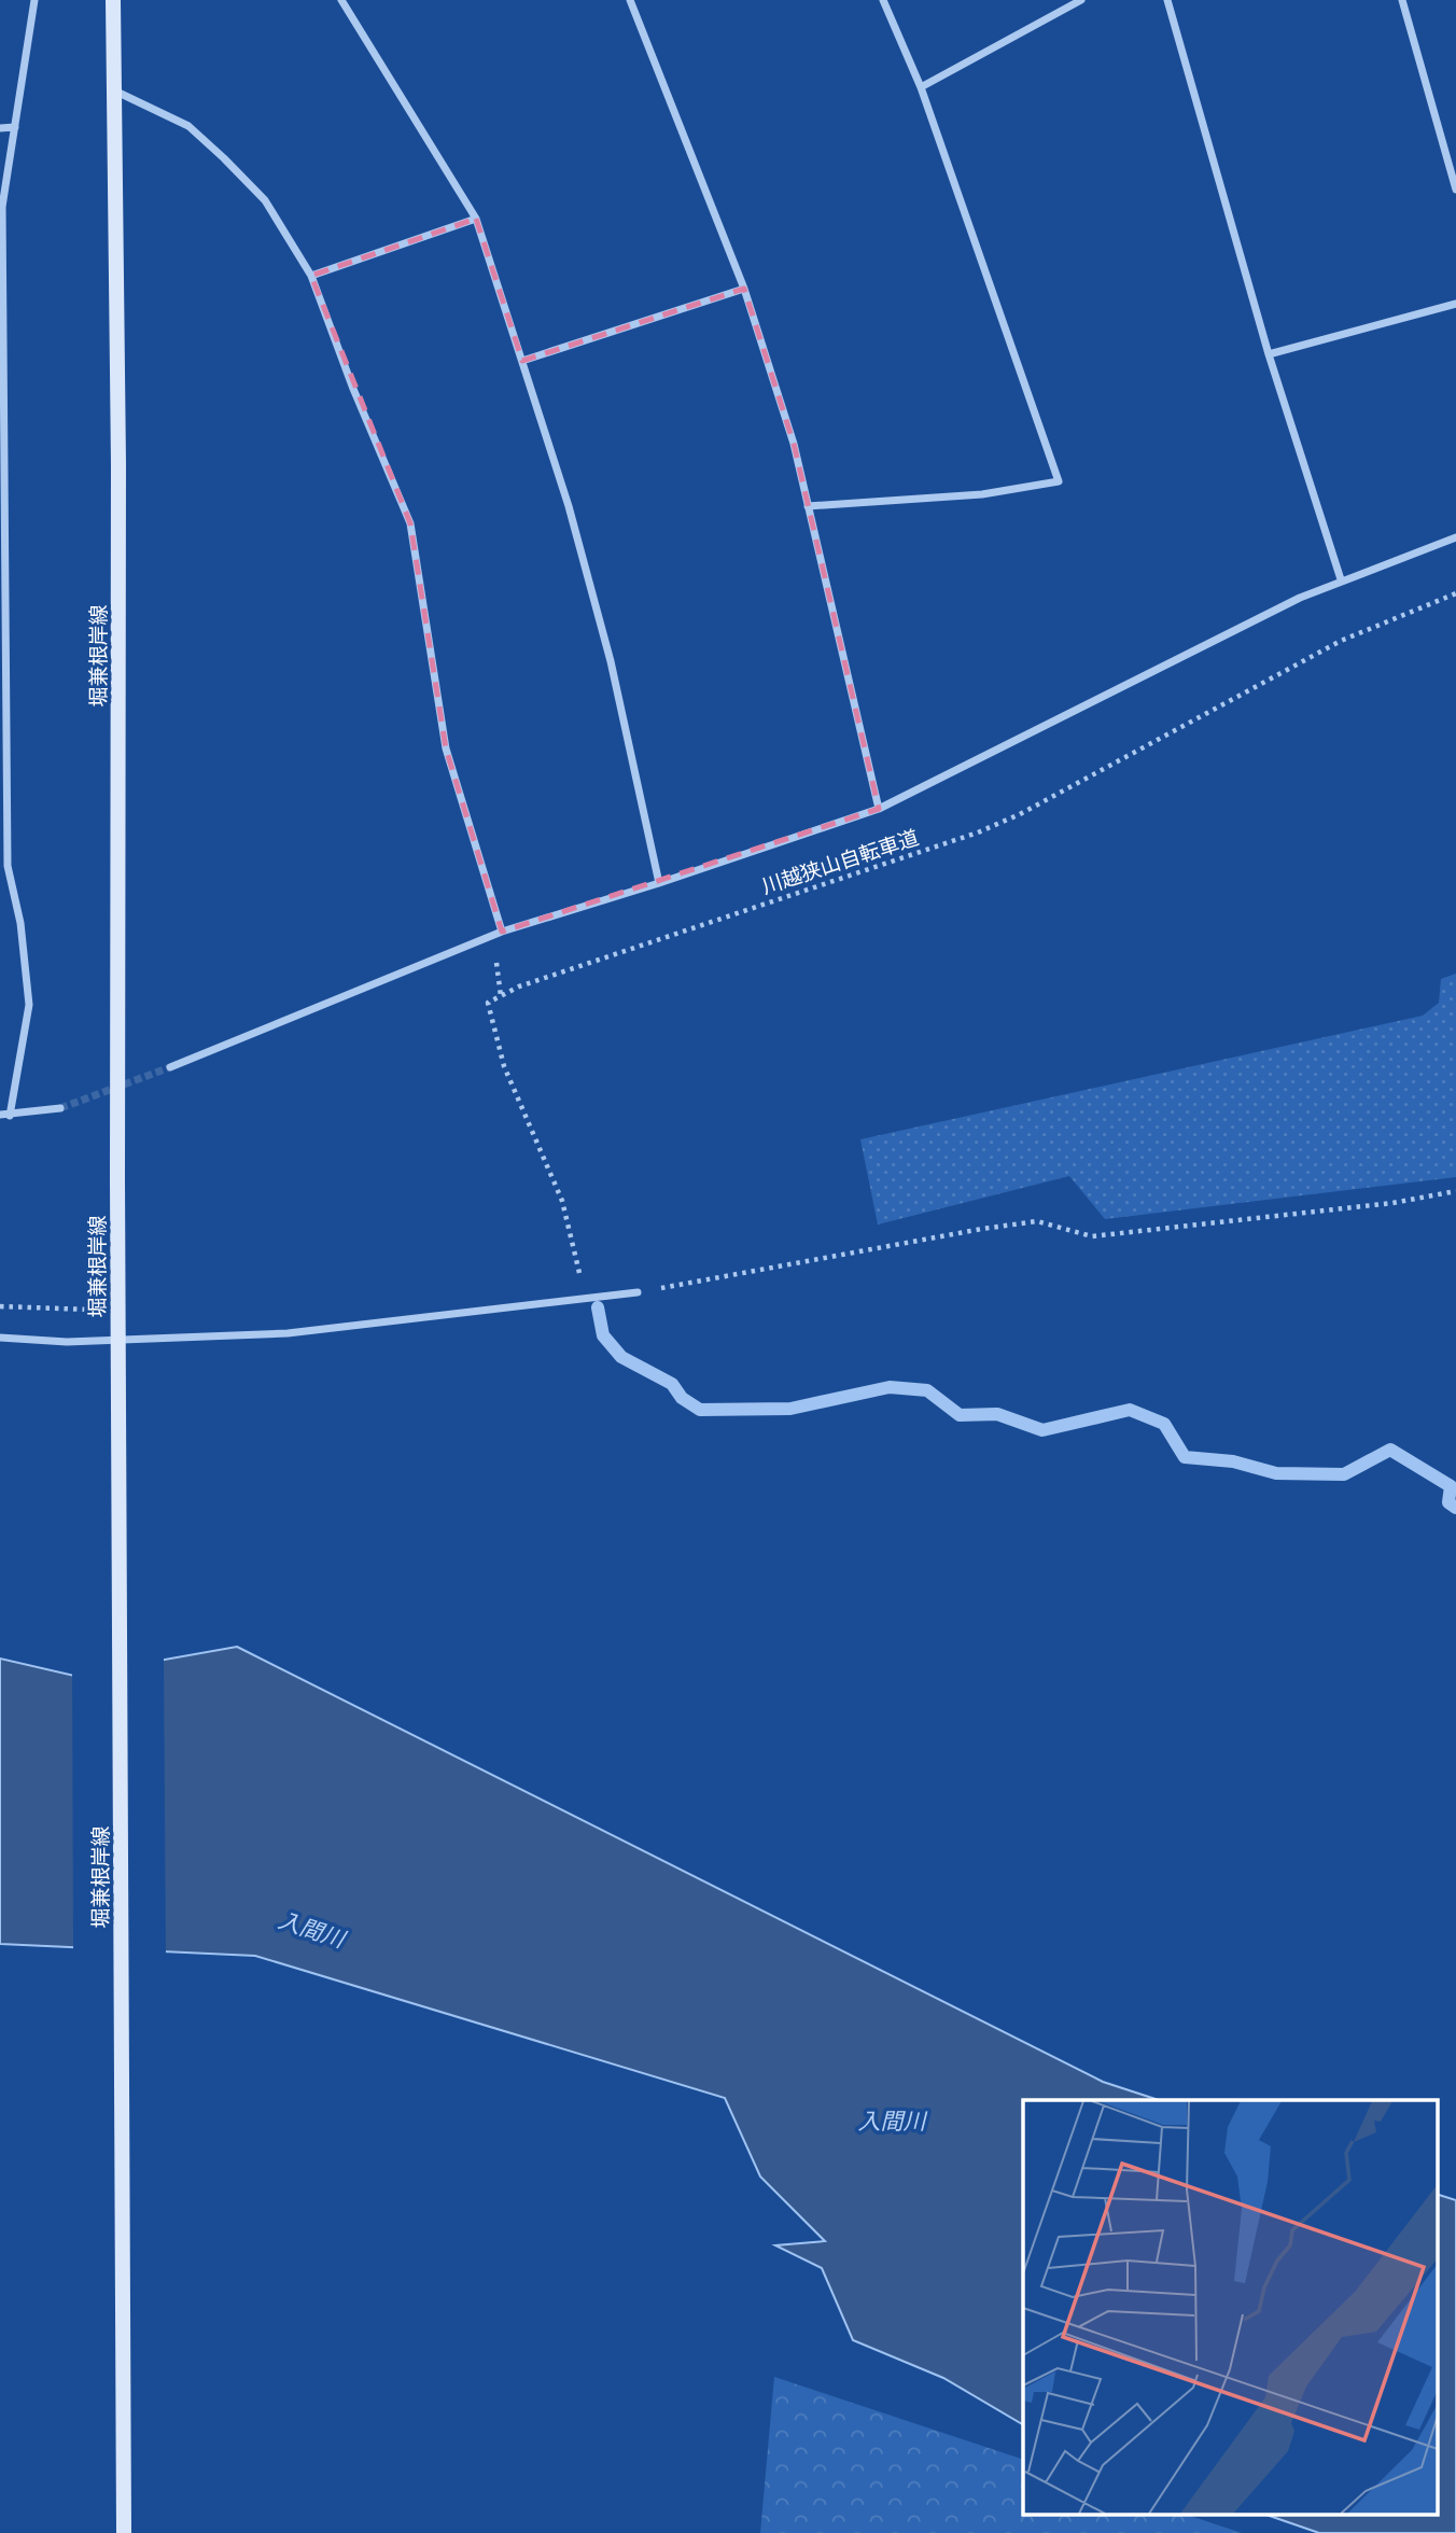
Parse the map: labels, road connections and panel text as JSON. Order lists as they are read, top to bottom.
{
  "streets": {
    "main road": ["堀兼根岸線"],
    "path": ["川越狭山自転車道"]
  },
  "water": ["入間川"]
}
